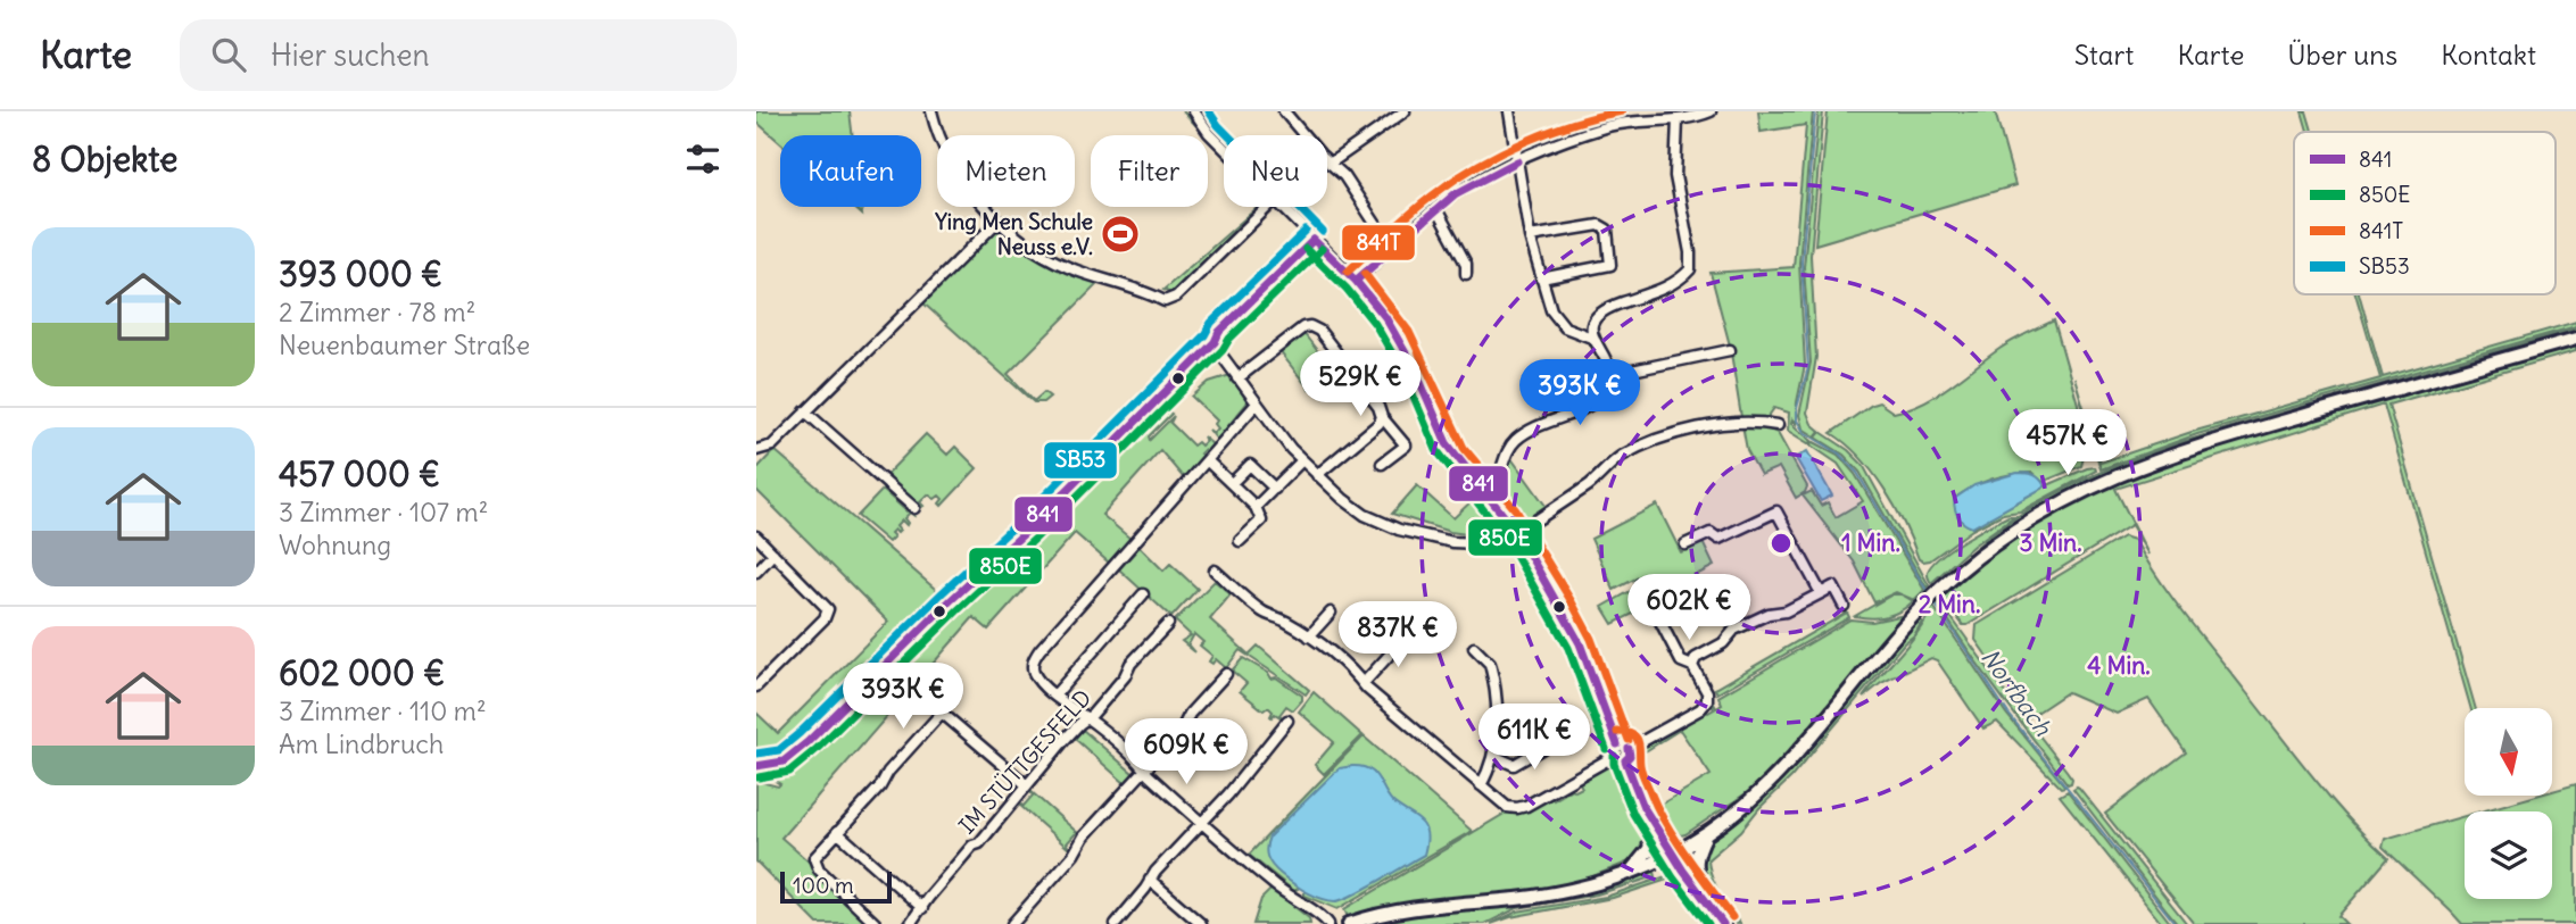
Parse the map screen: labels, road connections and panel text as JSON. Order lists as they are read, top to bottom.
{
  "streets": {
    "street": ["IM STÜTTGESFELD"]
  },
  "water": ["Norfbach"],
  "places": {
    "sports": ["Ying Men Schule Neuss e.V."]
  },
  "lines": [
    "transit line 841T",
    "transit line SB53",
    "transit line 841",
    "transit line 850E"
  ],
  "legend": [
    "841",
    "850E",
    "841T",
    "SB53"
  ],
  "scale_bar": "100 m",
  "north": "bottom",
  "page": {
    "header": "Karte",
    "search": "Hier suchen",
    "nav": [
      "Start",
      "Karte",
      "Über uns",
      "Kontakt"
    ],
    "heading": "8 Objekte",
    "chip": [
      "Kaufen",
      "Mieten",
      "Filter",
      "Neu"
    ],
    "list": [
      {
        "name": "393 000 €",
        "note": "2 Zimmer · 78 m² · Neuenbaumer Straße"
      },
      {
        "name": "457 000 €",
        "note": "3 Zimmer · 107 m² · Wohnung"
      },
      {
        "name": "602 000 €",
        "note": "3 Zimmer · 110 m² · Am Lindbruch"
      }
    ],
    "price": [
      "529K €",
      "393K €",
      "457K €",
      "602K €",
      "837K €",
      "393K €",
      "611K €",
      "609K €"
    ],
    "scale": "100 m"
  },
  "rings": [
    "1 Min.",
    "3 Min.",
    "2 Min.",
    "4 Min."
  ]
}
